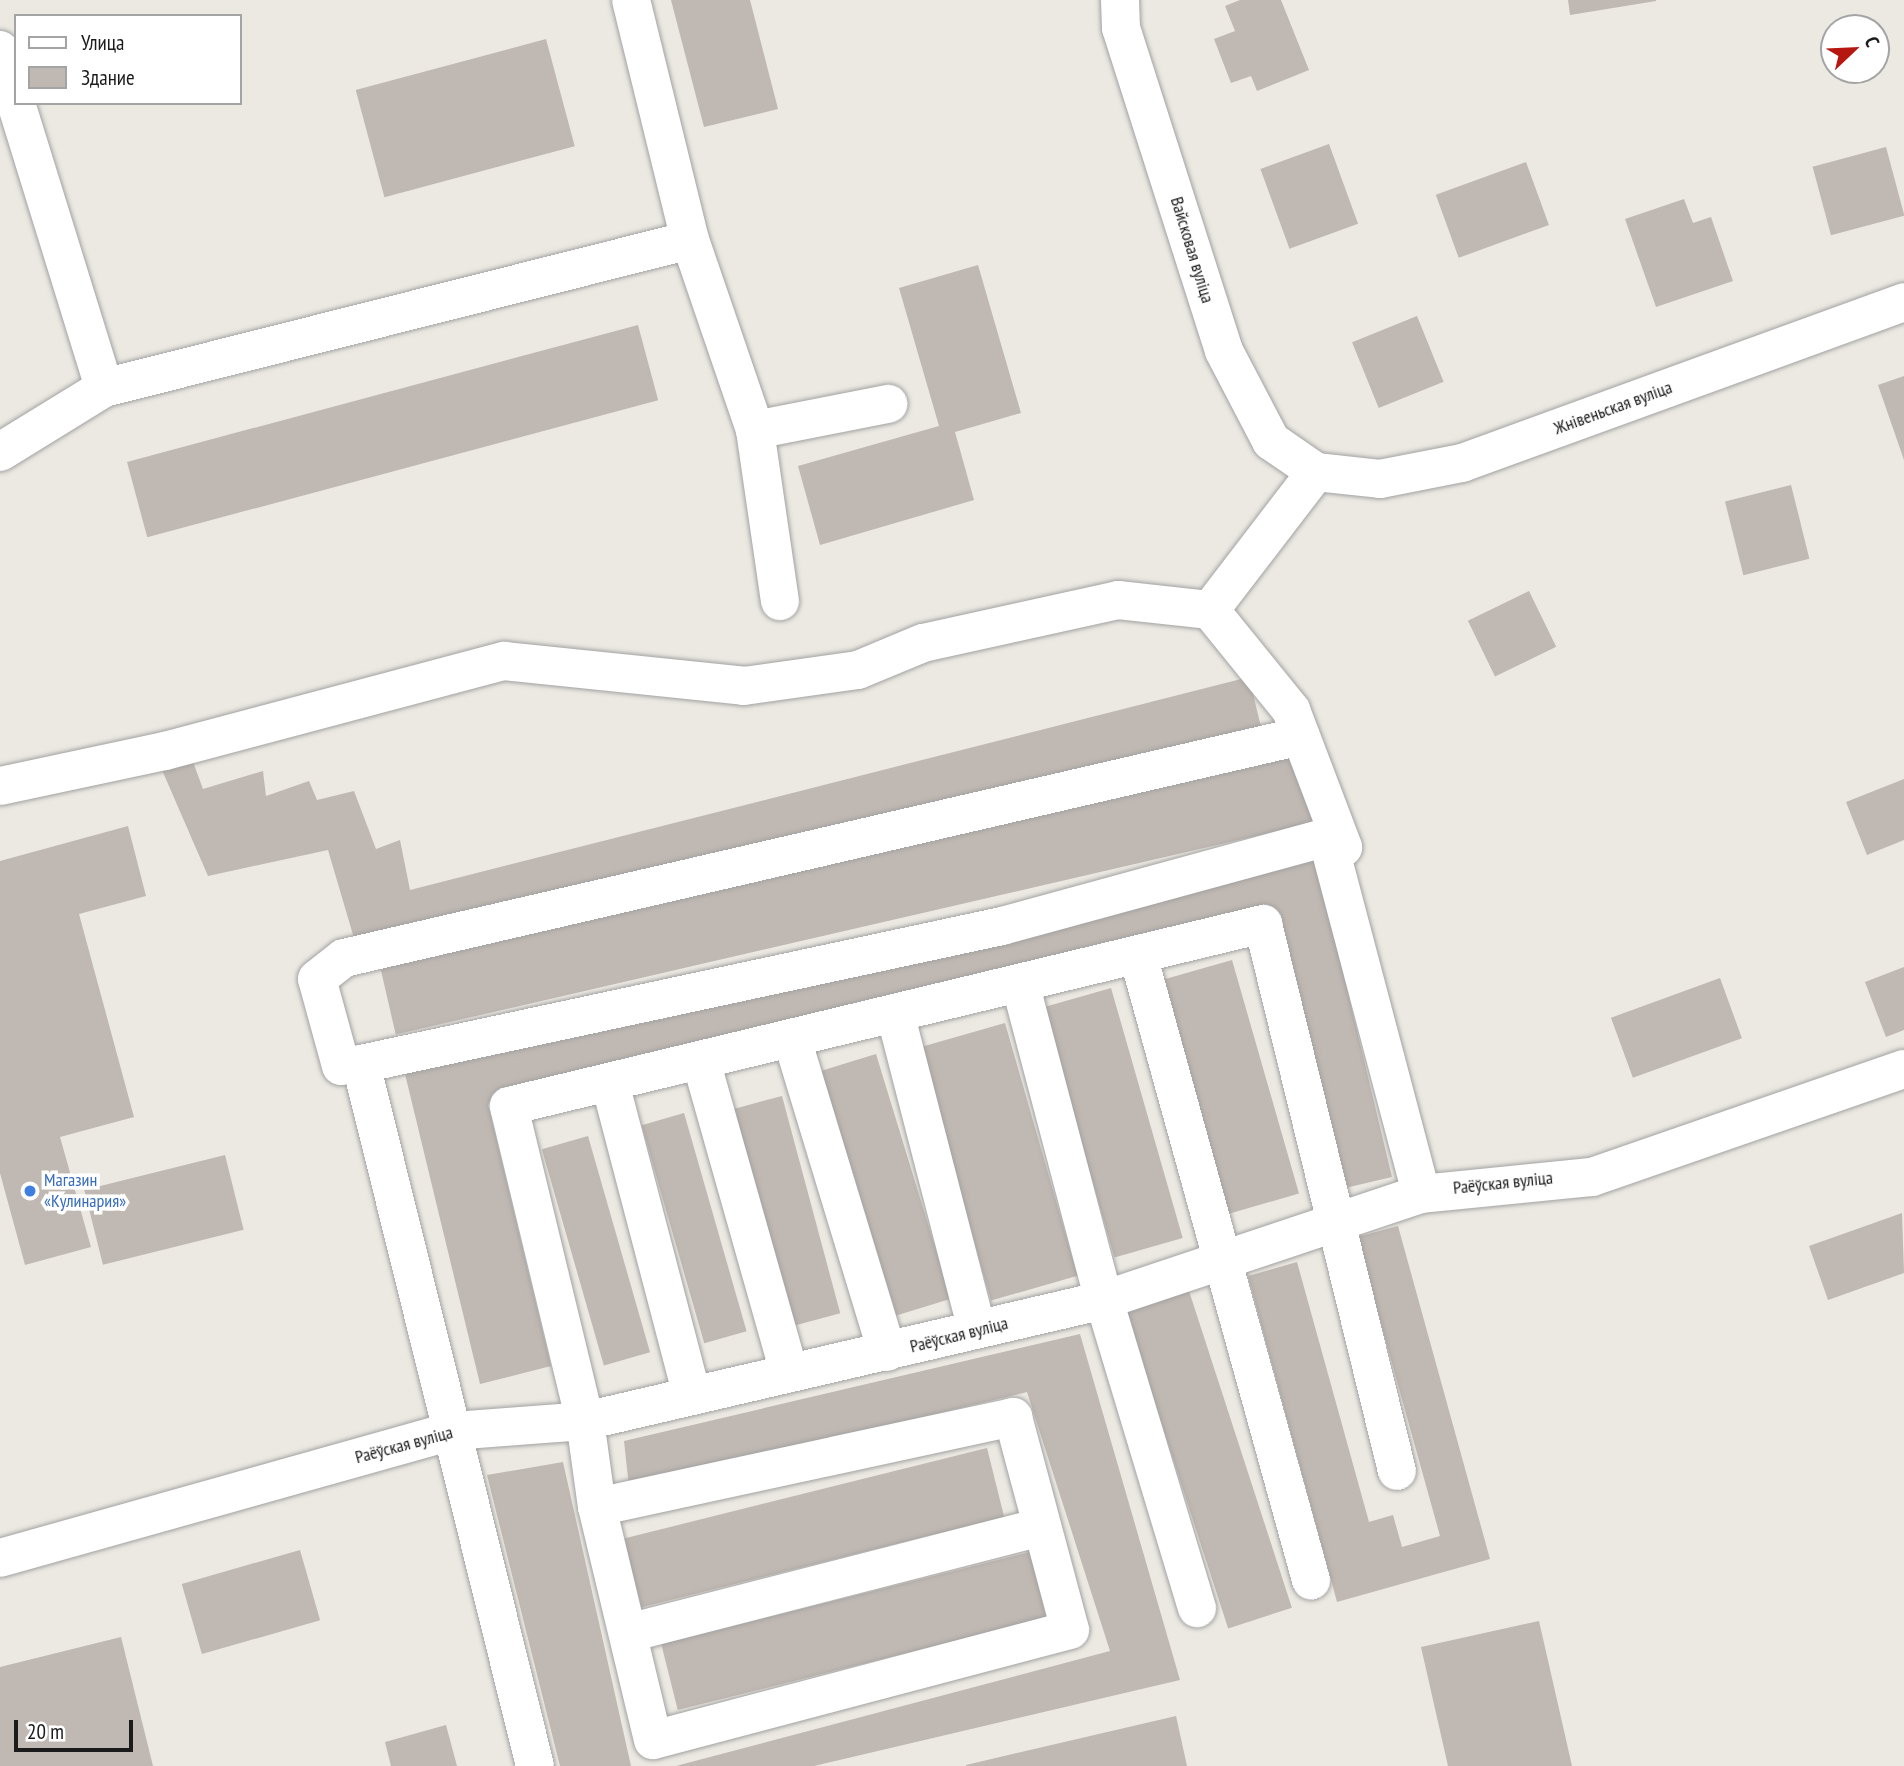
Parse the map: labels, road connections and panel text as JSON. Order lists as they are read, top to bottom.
{
  "streets": {
    "street": ["Вайсковая вуліца", "Жнівеньская вуліца", "Раёўская вуліца"]
  },
  "crossings": [
    ["Вайсковая вуліца", "Жнівеньская вуліца"]
  ],
  "places": ["Магазин «Кулинария»"],
  "legend": ["Улица", "Здание"],
  "scale_bar": "20 m",
  "north": "top right"
}
